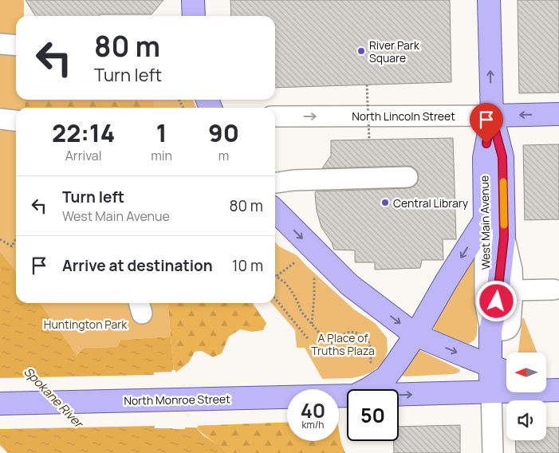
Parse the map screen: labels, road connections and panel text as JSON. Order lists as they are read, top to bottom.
{
  "streets": {
    "main road": ["North Lincoln Street", "West Main Avenue", "North Monroe Street"]
  },
  "crossings": [
    ["North Lincoln Street", "West Main Avenue"],
    ["West Main Avenue", "North Monroe Street"]
  ],
  "water": ["Spokane River"],
  "parks": ["Huntington Park", "A Place of Truths Plaza"],
  "places": ["River Park Square", "Central Library"],
  "north": "left",
  "page": {
    "turn": ["80 m", "Turn left"],
    "eta": [
      "22:14",
      "Arrival",
      "1",
      "min",
      "90",
      "m"
    ],
    "list": [
      {
        "name": "Turn left",
        "note": "West Main Avenue",
        "value": "80 m"
      },
      {
        "name": "Arrive at destination",
        "value": "10 m"
      }
    ],
    "speed": "40 km/h",
    "limit": "50"
  }
}
